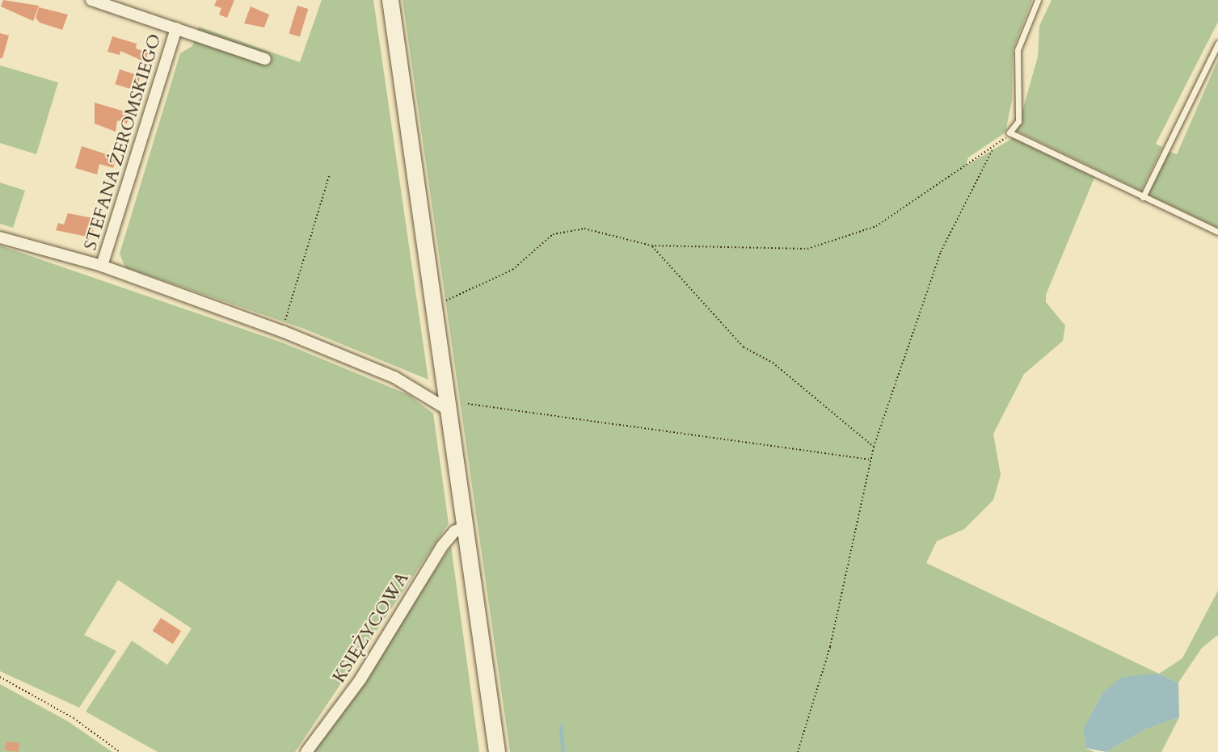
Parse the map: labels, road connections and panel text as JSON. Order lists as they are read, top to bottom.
{
  "streets": {
    "street": ["STEFANA ŻEROMSKIEGO", "KSIĘŻYCOWA"]
  }
}
